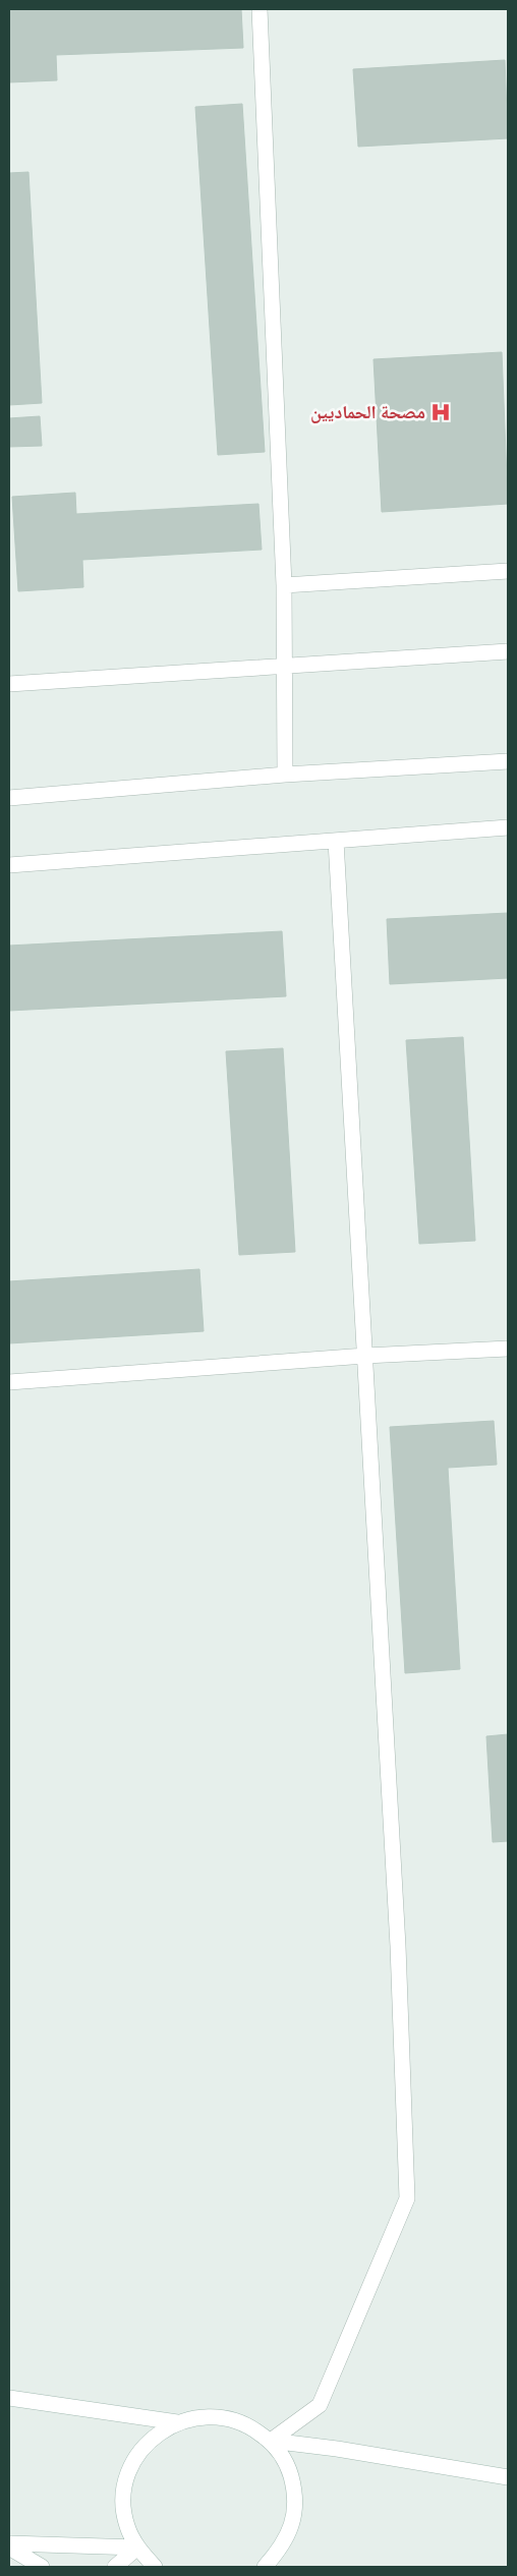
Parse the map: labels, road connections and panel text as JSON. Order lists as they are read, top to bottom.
{
  "places": {
    "hospital": ["مصحة الحماديين"]
  }
}
